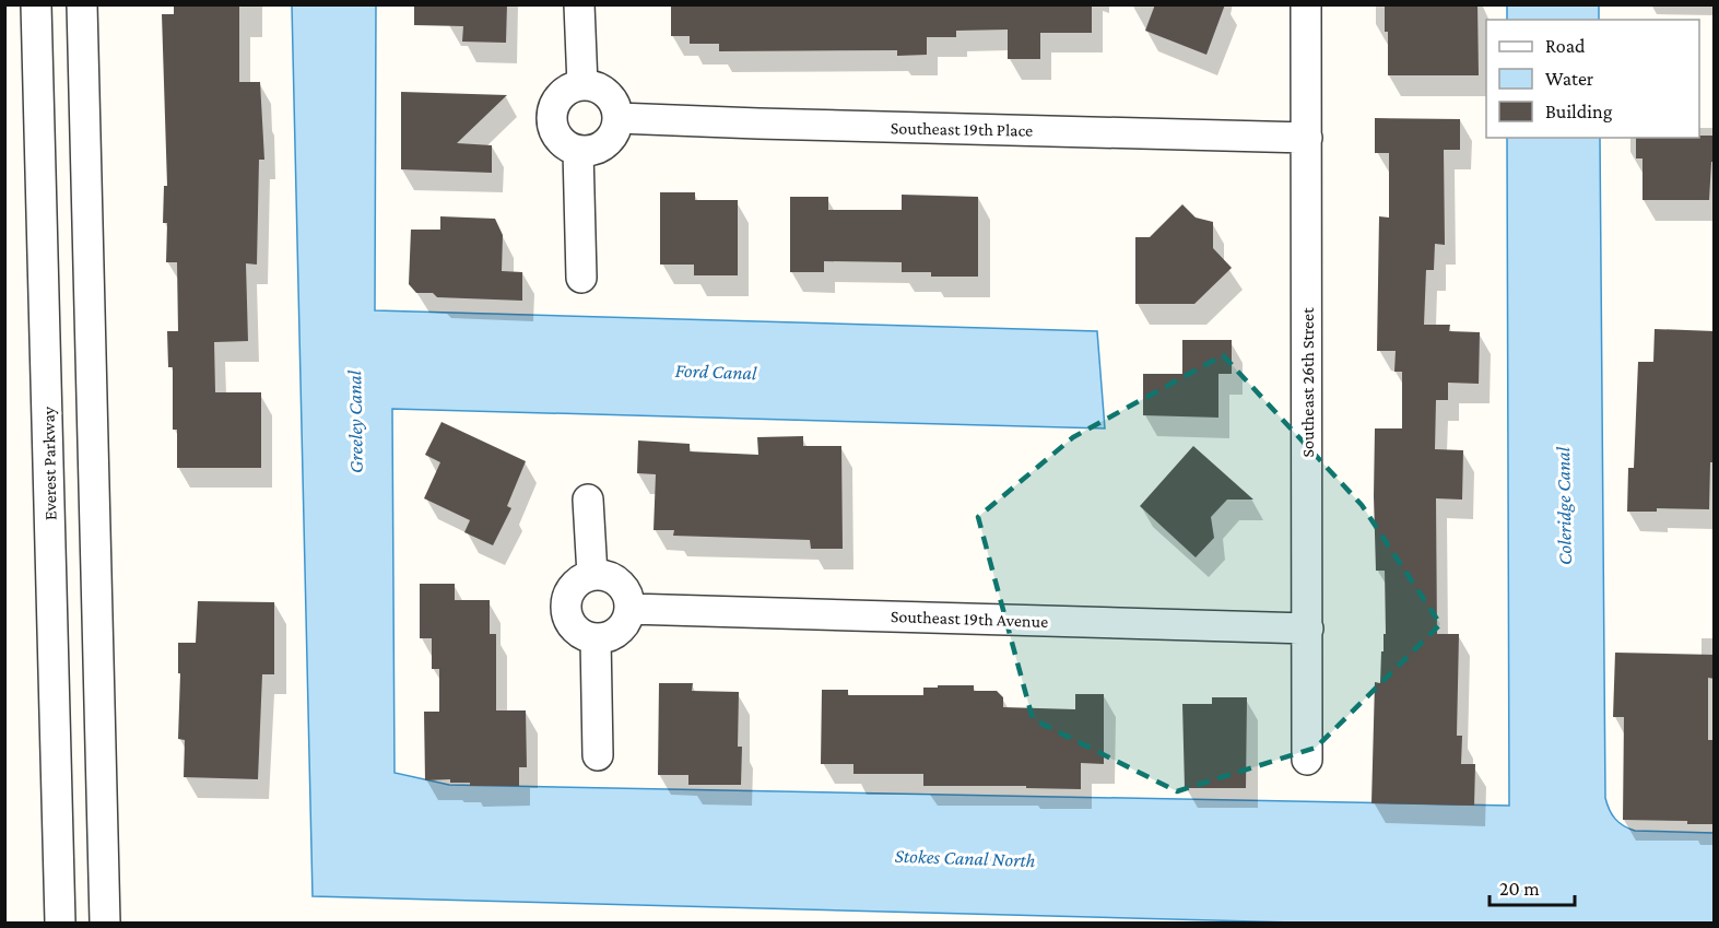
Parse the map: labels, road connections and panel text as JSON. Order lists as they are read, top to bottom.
{
  "streets": {
    "street": [
      "Southeast 19th Place",
      "Southeast 26th Street",
      "Everest Parkway",
      "Southeast 19th Avenue"
    ]
  },
  "crossings": [
    ["Southeast 19th Place", "Southeast 26th Street"],
    ["Southeast 26th Street", "Southeast 19th Avenue"]
  ],
  "water": [
    "Ford Canal",
    "Greeley Canal",
    "Coleridge Canal",
    "Stokes Canal North"
  ],
  "legend": ["Road", "Water", "Building"],
  "scale_bar": "20 m"
}
